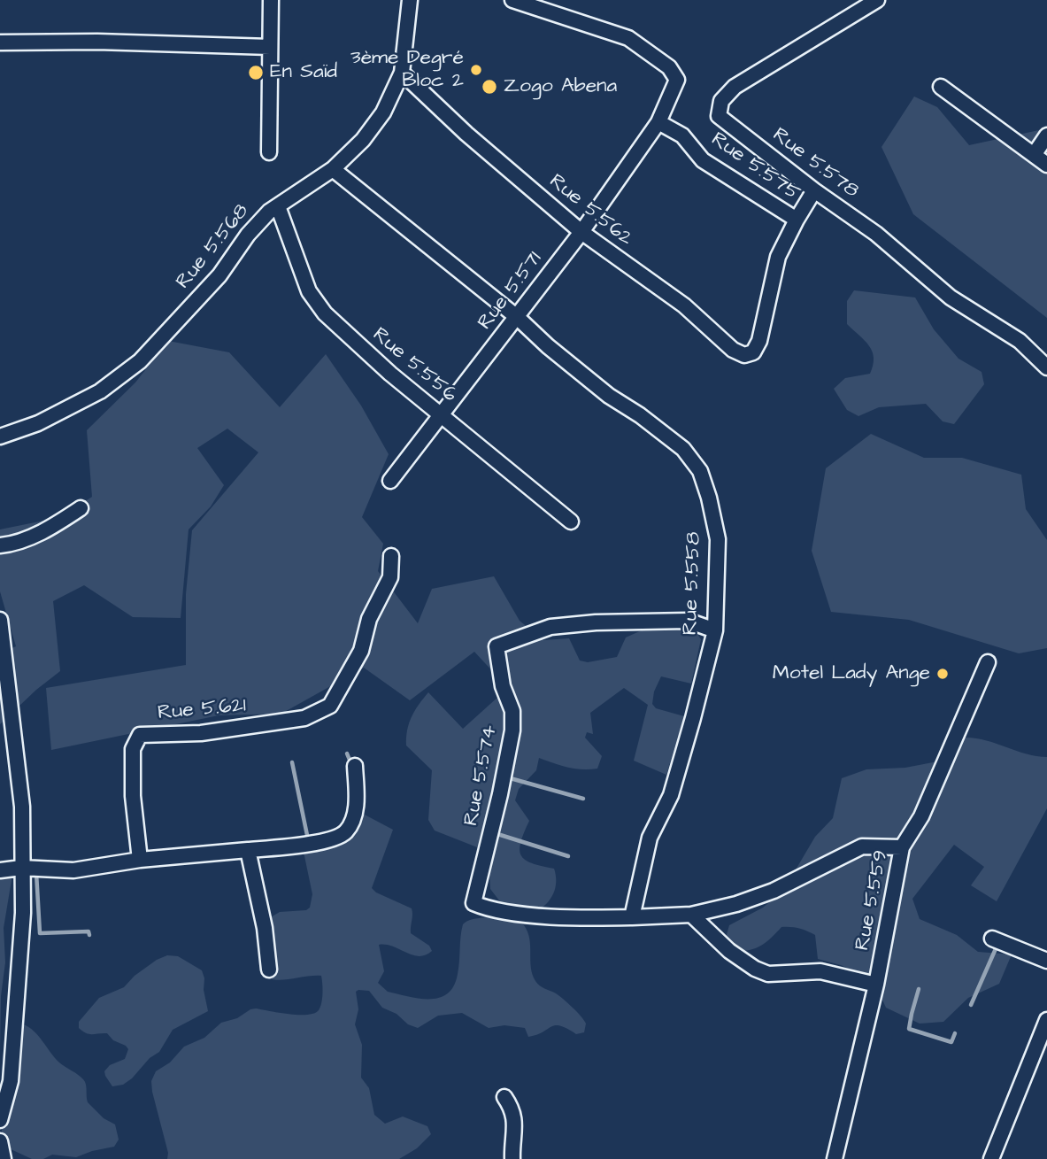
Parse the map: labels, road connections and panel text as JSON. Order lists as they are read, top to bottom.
{
  "streets": {
    "street": [
      "Rue 5.578",
      "Rue 5.575",
      "Rue 5.562",
      "Rue 5.568",
      "Rue 5.571",
      "Rue 5.556",
      "Rue 5.558",
      "Rue 5.621",
      "Rue 5.574",
      "Rue 5.559"
    ]
  },
  "crossings": [
    ["Rue 5.575", "Rue 5.562"],
    ["Rue 5.575", "Rue 5.571"],
    ["Rue 5.562", "Rue 5.568"],
    ["Rue 5.562", "Rue 5.571"],
    ["Rue 5.568", "Rue 5.556"],
    ["Rue 5.568", "Rue 5.558"],
    ["Rue 5.571", "Rue 5.556"],
    ["Rue 5.571", "Rue 5.558"],
    ["Rue 5.558", "Rue 5.574"]
  ],
  "places": [
    "3ème Degré Bloc 2",
    "En Saïd",
    "Zogo Abena",
    "Motel Lady Ange"
  ]
}
